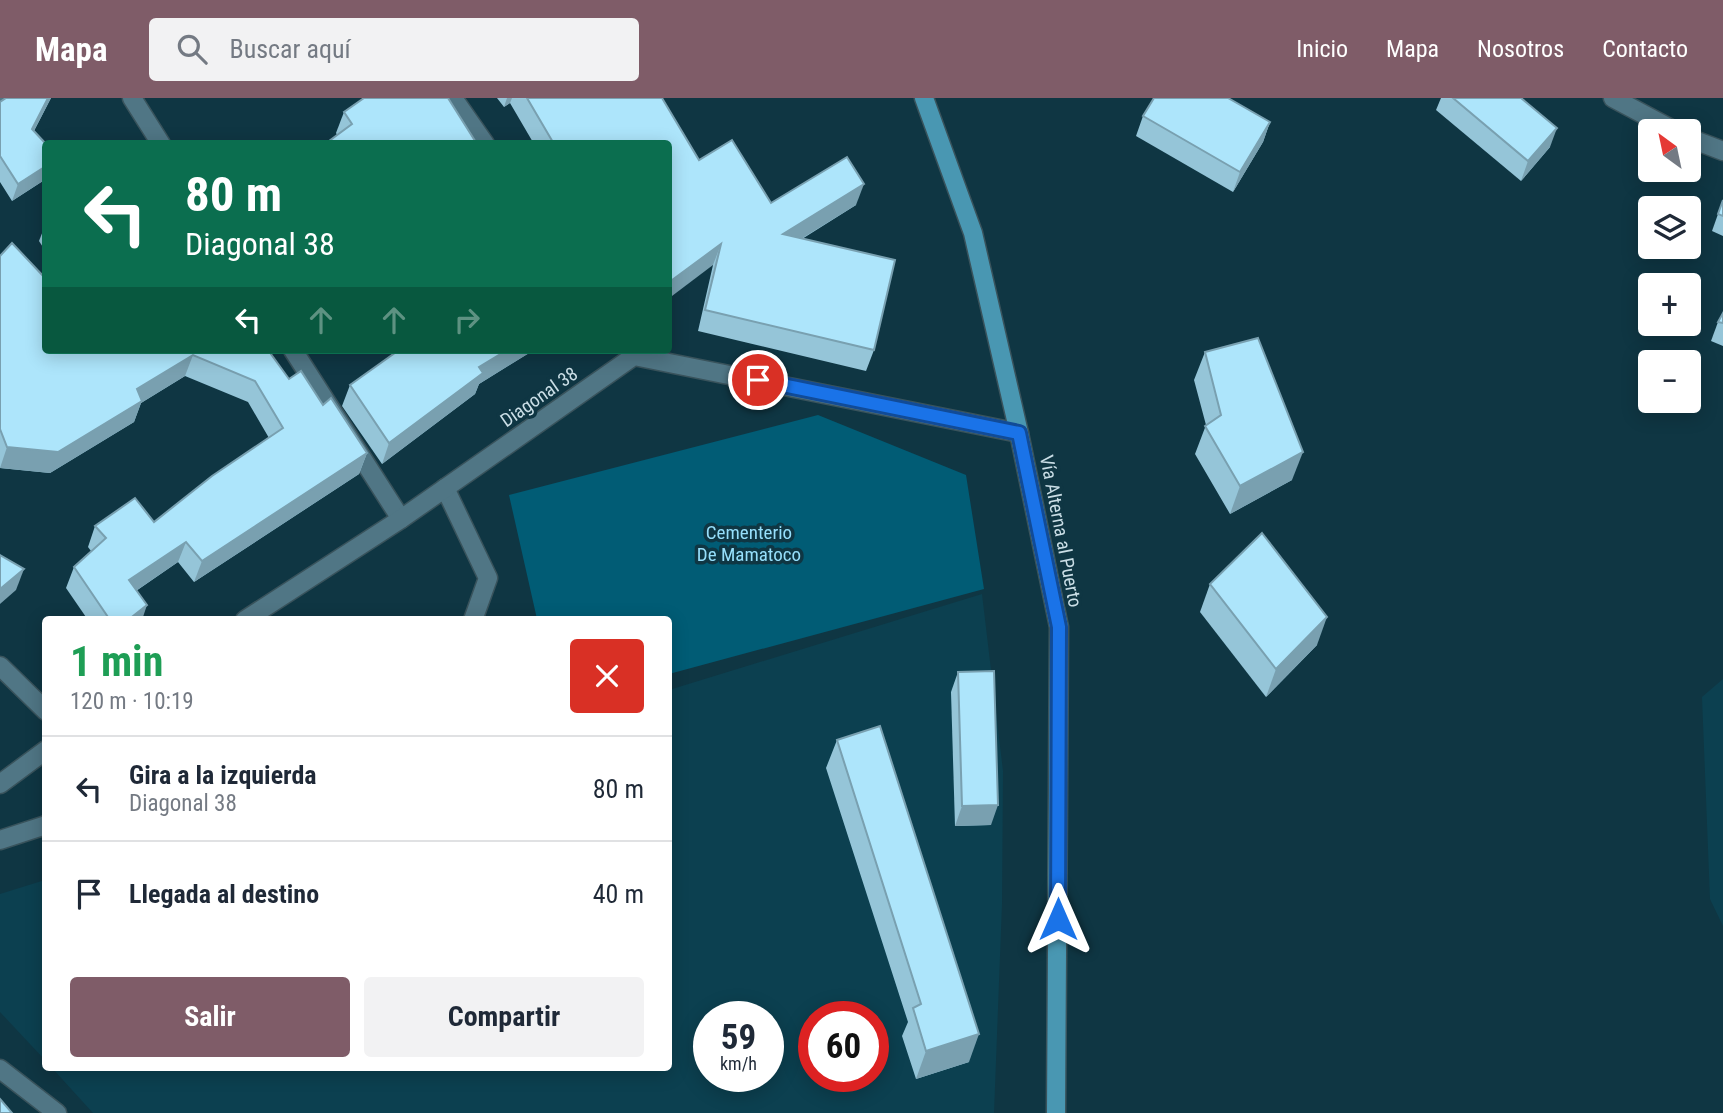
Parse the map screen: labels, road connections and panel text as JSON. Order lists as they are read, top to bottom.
{
  "streets": {
    "main road": ["Vía Alterna al Puerto"],
    "street": ["Diagonal 38"]
  },
  "crossings": [
    ["Diagonal 38", "Vía Alterna al Puerto"]
  ],
  "parks": ["Cementerio De Mamatoco"],
  "north": "top left",
  "page": {
    "header": "Mapa",
    "search": "Buscar aquí",
    "nav": [
      "Inicio",
      "Mapa",
      "Nosotros",
      "Contacto"
    ],
    "map_buttons": ["+", "−"],
    "turn": ["80 m", "Diagonal 38"],
    "heading": ["1 min", "120 m · 10:19"],
    "list": [
      {
        "name": "Gira a la izquierda",
        "note": "Diagonal 38",
        "value": "80 m"
      },
      {
        "name": "Llegada al destino",
        "value": "40 m"
      }
    ],
    "buttons": ["Salir", "Compartir"],
    "speed": "59 km/h",
    "limit": "60"
  }
}
